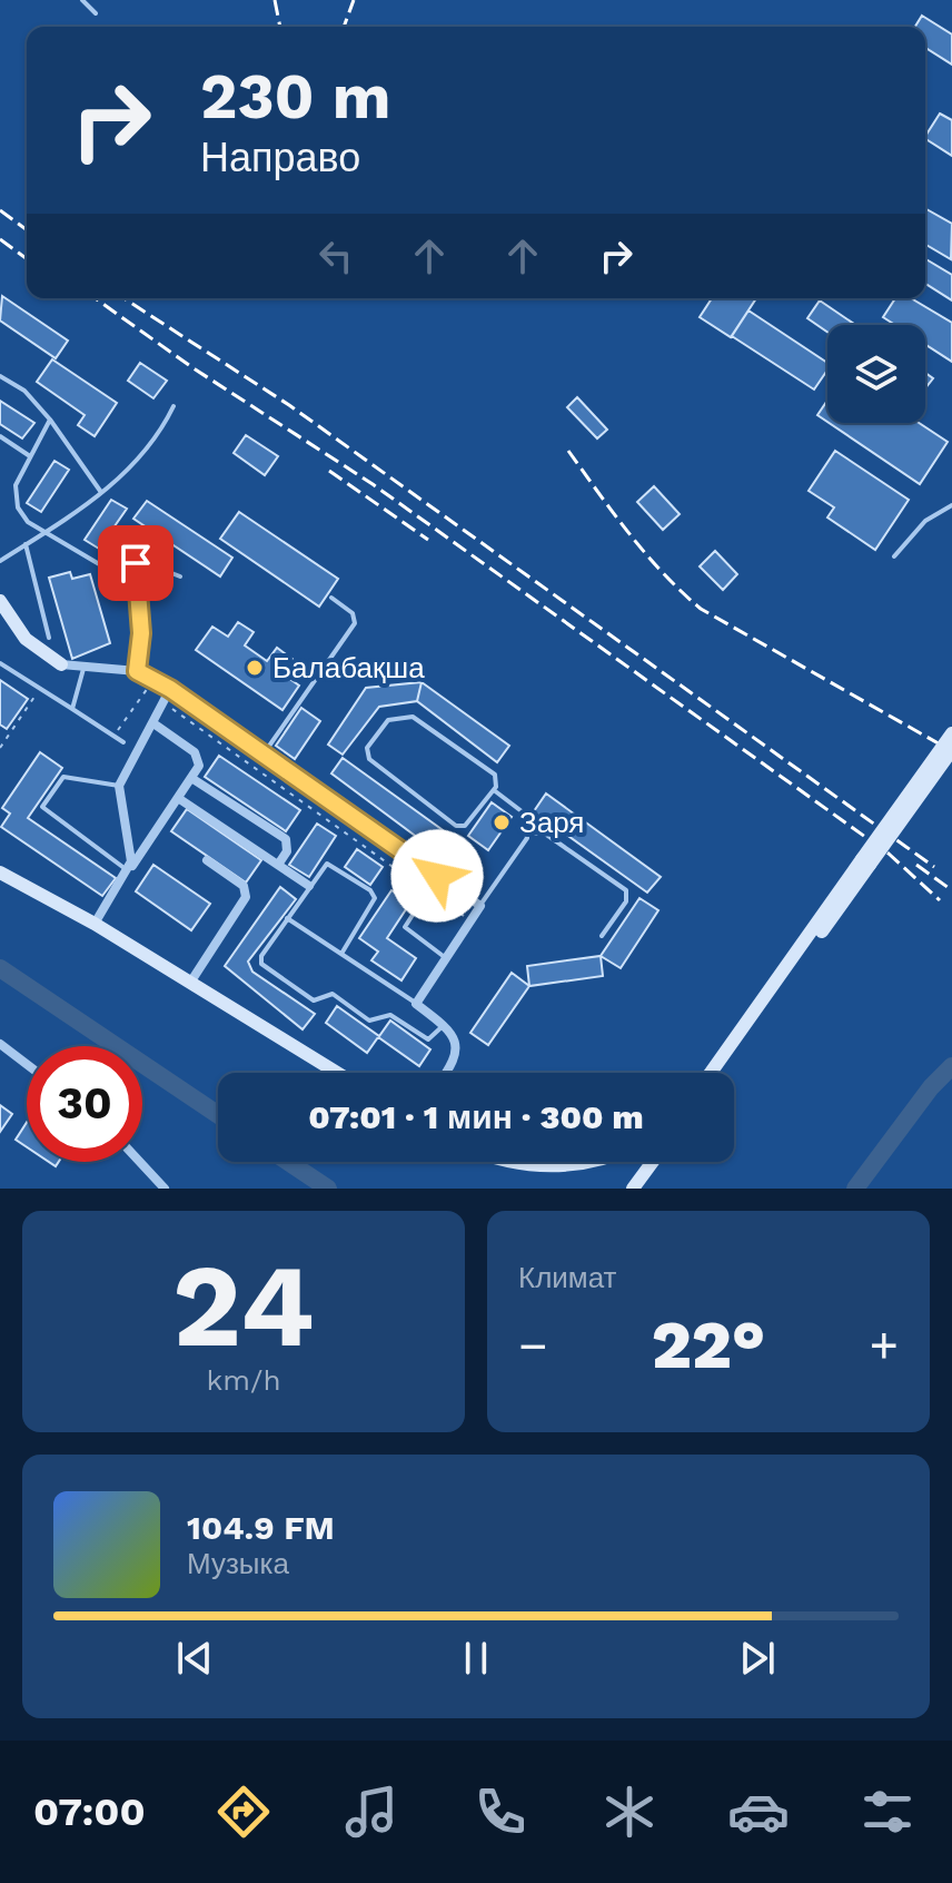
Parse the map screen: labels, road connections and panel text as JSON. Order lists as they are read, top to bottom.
{
  "places": ["Балабақша", "Заря"],
  "page": {
    "turn": ["230 m", "Направо"],
    "limit": "30",
    "trip": "07:01 · 1 мин · 300 m",
    "tile": [
      ["24", "km/h"],
      "Климат"
    ],
    "heat": ["−", "22°", "+"],
    "song": ["104.9 FM", "Музыка"],
    "tabs": "07:00"
  }
}
